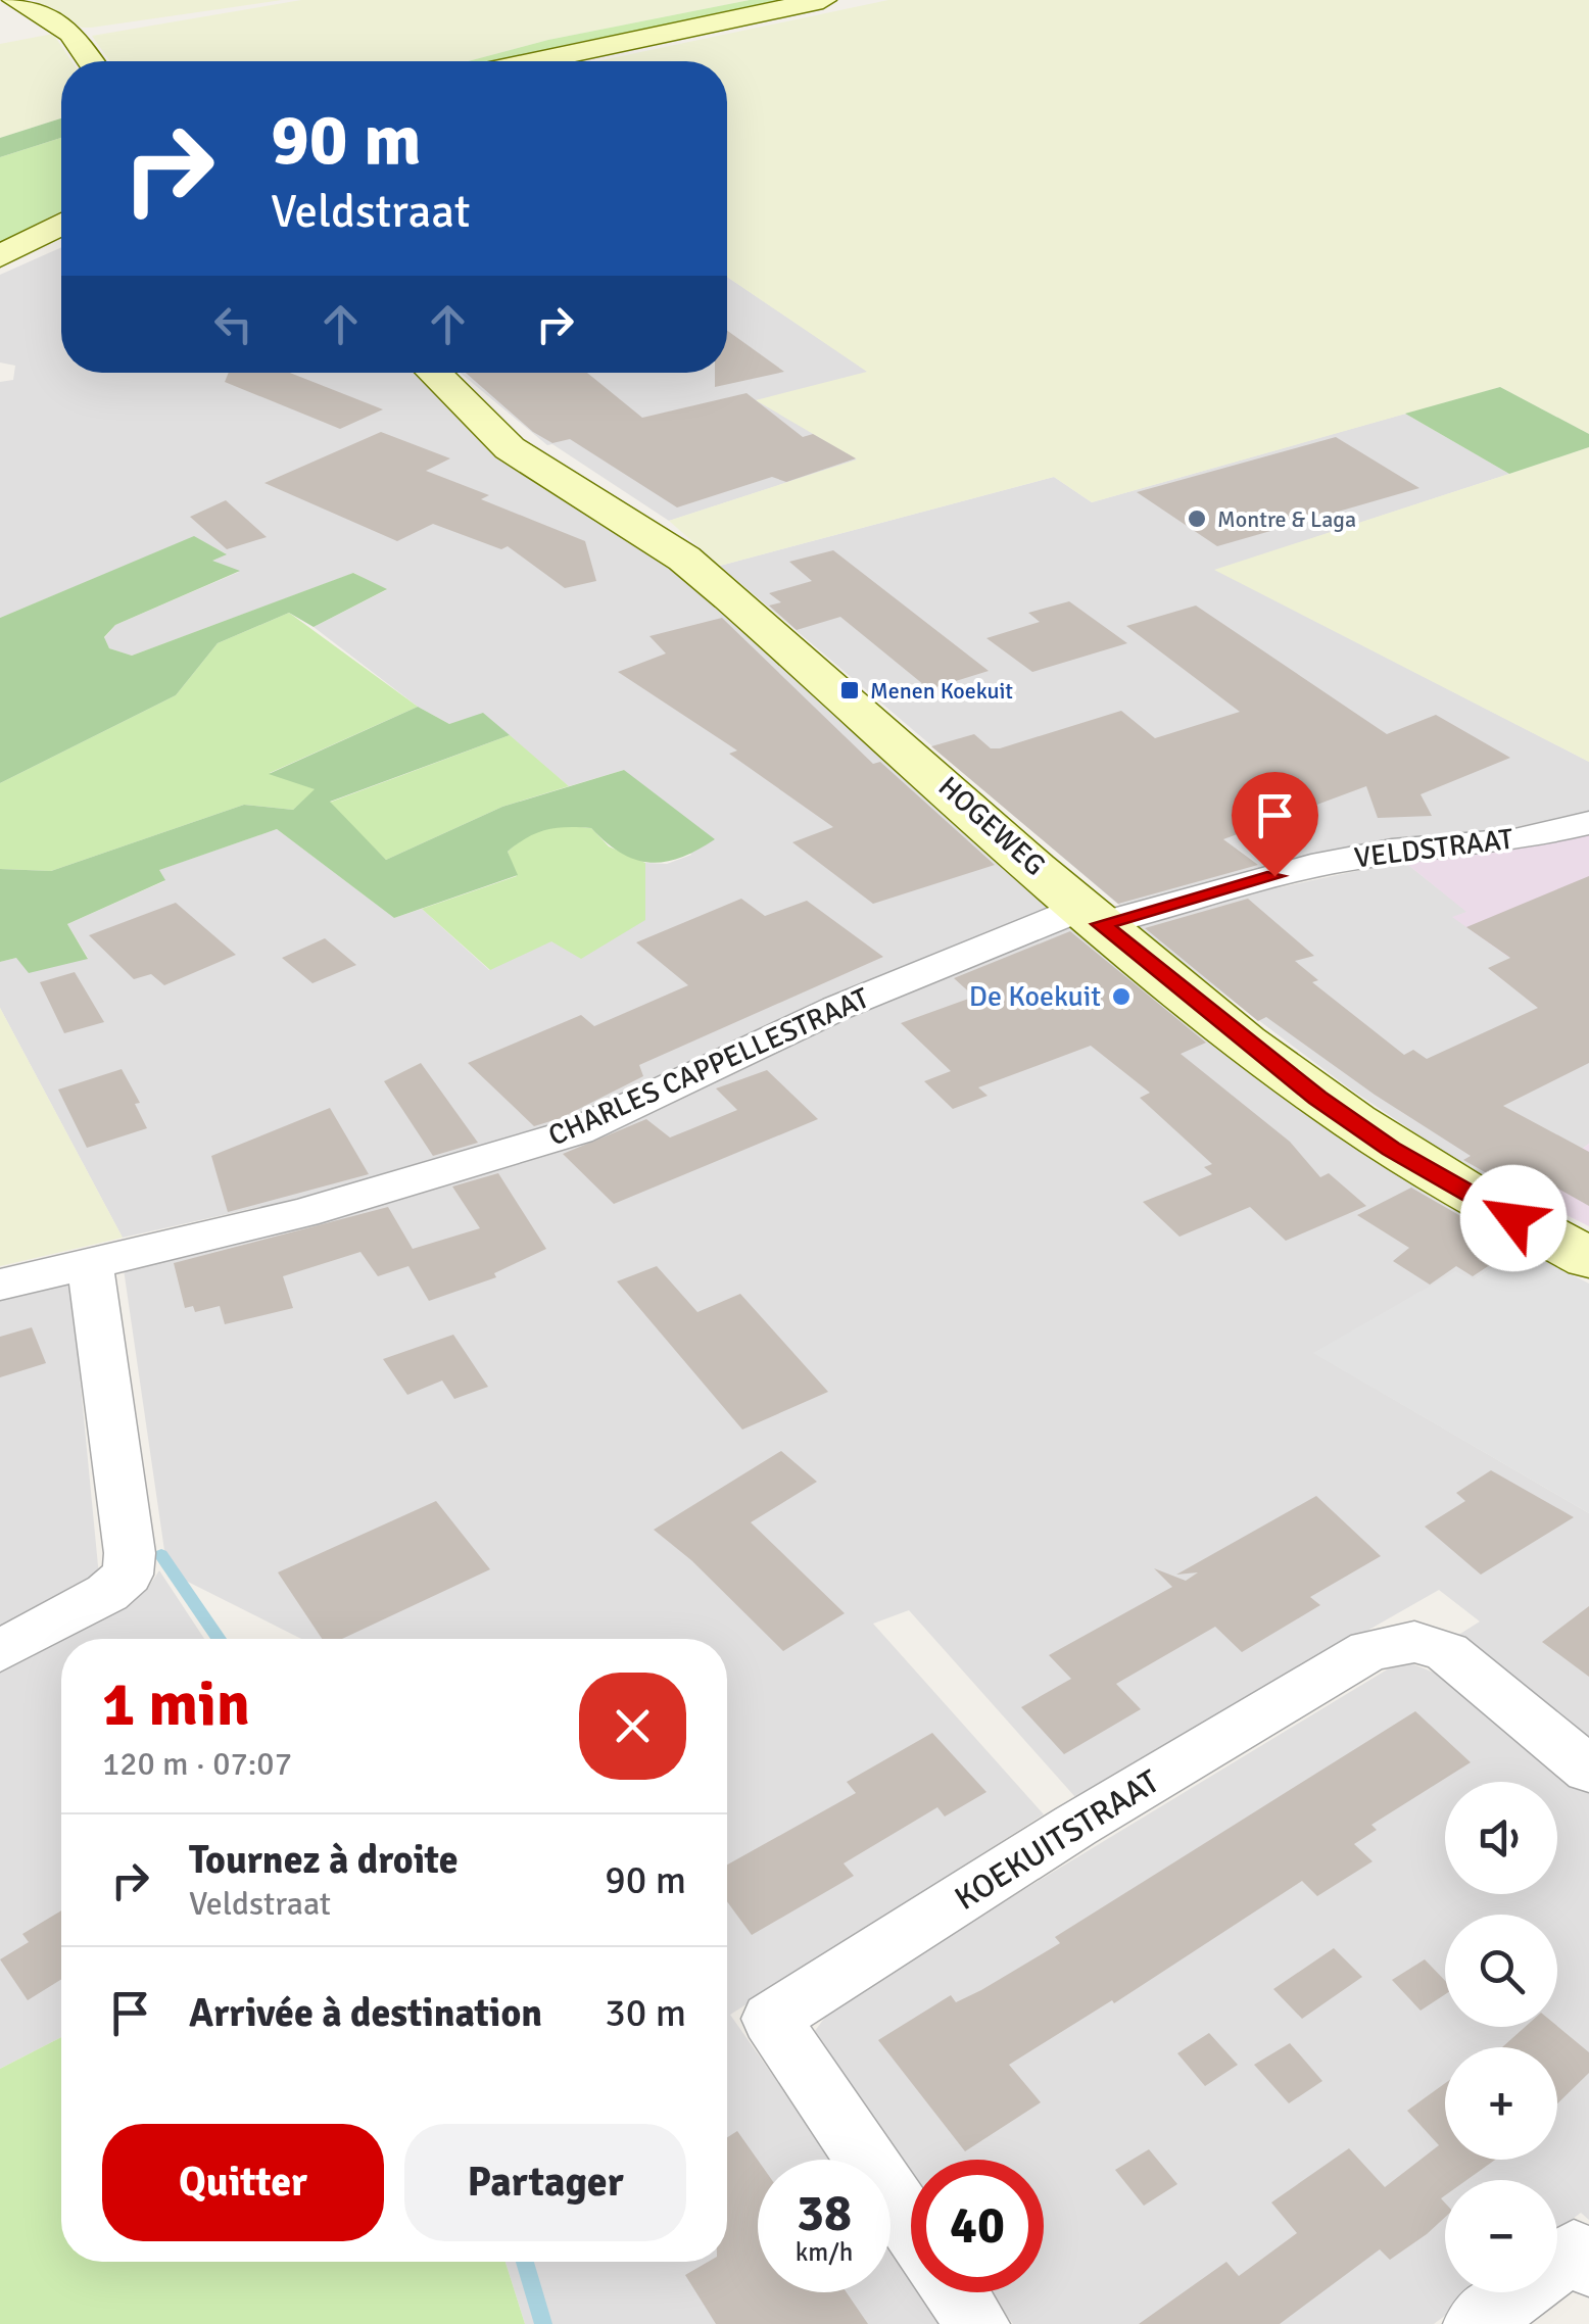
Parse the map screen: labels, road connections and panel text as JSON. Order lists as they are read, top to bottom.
{
  "streets": {
    "street": [
      "HOGEWEG",
      "VELDSTRAAT",
      "CHARLES CAPPELLESTRAAT",
      "KOEKUITSTRAAT"
    ]
  },
  "crossings": [
    ["HOGEWEG", "VELDSTRAAT"],
    ["HOGEWEG", "CHARLES CAPPELLESTRAAT"],
    ["VELDSTRAAT", "CHARLES CAPPELLESTRAAT"]
  ],
  "places": {
    "other": ["Montre & Laga", "De Koekuit"],
    "transit": ["Menen Koekuit"]
  },
  "page": {
    "turn": ["90 m", "Veldstraat"],
    "heading": ["1 min", "120 m · 07:07"],
    "map_buttons": ["+", "−"],
    "list": [
      {
        "name": "Tournez à droite",
        "note": "Veldstraat",
        "value": "90 m"
      },
      {
        "name": "Arrivée à destination",
        "value": "30 m"
      }
    ],
    "buttons": ["Quitter", "Partager"],
    "speed": "38 km/h",
    "limit": "40"
  }
}
